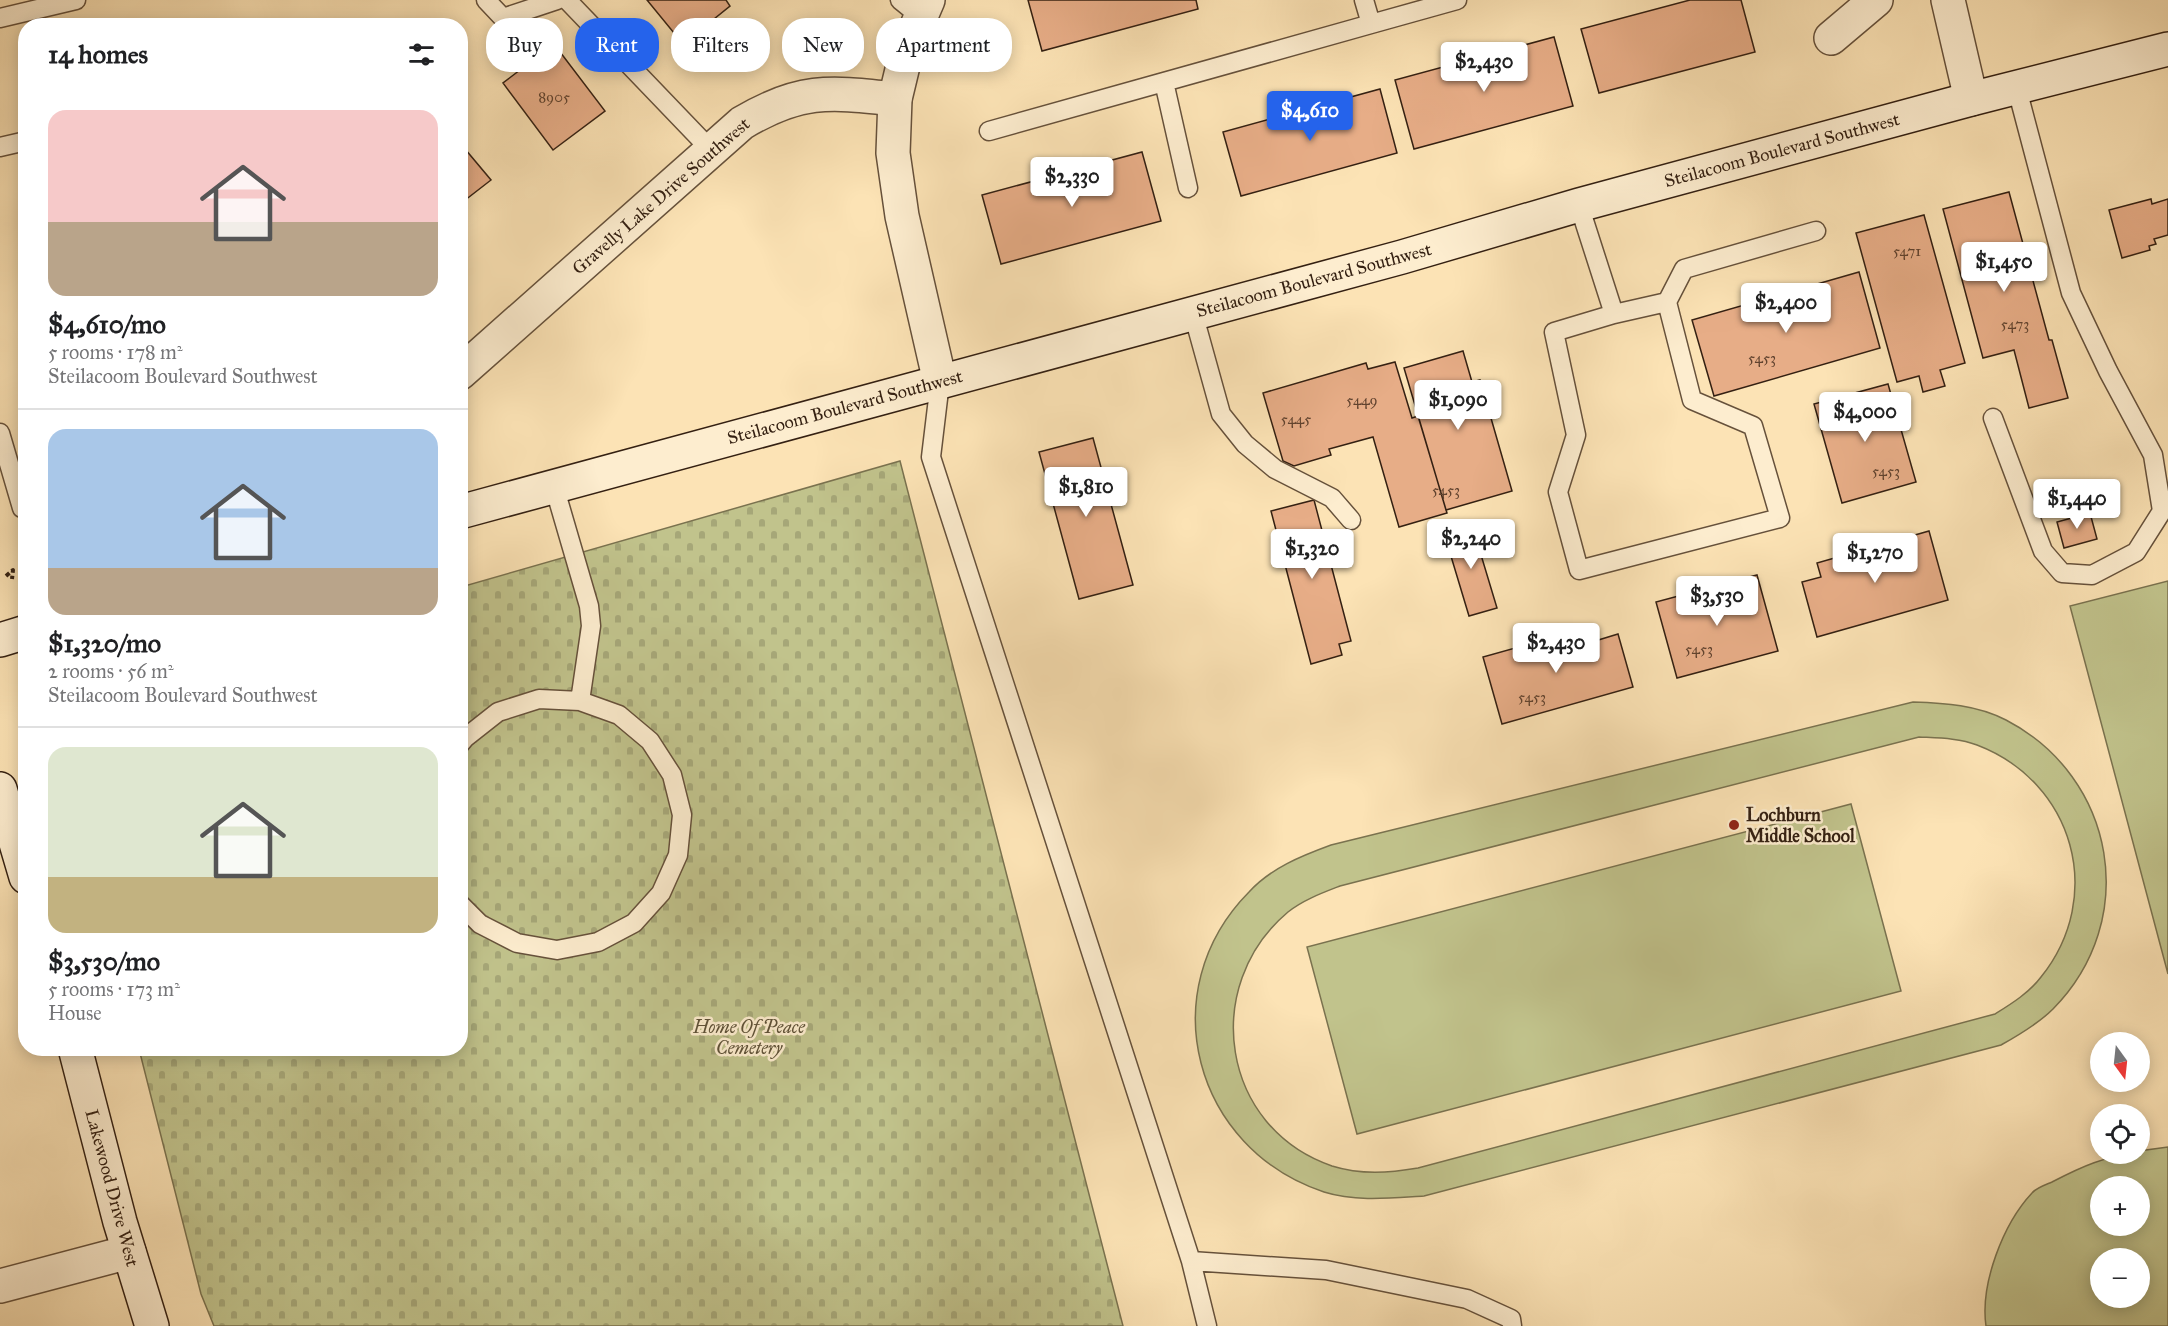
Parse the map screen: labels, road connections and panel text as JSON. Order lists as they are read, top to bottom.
{
  "streets": {
    "main road": ["Steilacoom Boulevard Southwest", "Gravelly Lake Drive Southwest", "Lakewood Drive West"]
  },
  "parks": ["Home Of Peace Cemetery"],
  "places": ["Lochburn Middle School"],
  "house_numbers": [
    "8905",
    "5471",
    "5473",
    "5453",
    "5449",
    "5445",
    "5453",
    "5453",
    "5453",
    "5453"
  ],
  "north": "bottom",
  "page": {
    "chip": [
      "Buy",
      "Rent",
      "Filters",
      "New",
      "Apartment"
    ],
    "heading": "14 homes",
    "price": [
      "$2,430",
      "$4,610",
      "$2,330",
      "$1,450",
      "$2,400",
      "$1,090",
      "$4,000",
      "$1,810",
      "$1,440",
      "$2,240",
      "$1,320",
      "$1,270",
      "$3,530",
      "$2,430"
    ],
    "list": [
      {
        "name": "$4,610/mo",
        "note": "5 rooms · 178 m² · Steilacoom Boulevard Southwest"
      },
      {
        "name": "$1,320/mo",
        "note": "2 rooms · 56 m² · Steilacoom Boulevard Southwest"
      },
      {
        "name": "$3,530/mo",
        "note": "5 rooms · 173 m² · House"
      }
    ],
    "map_buttons": ["+", "−"]
  }
}
